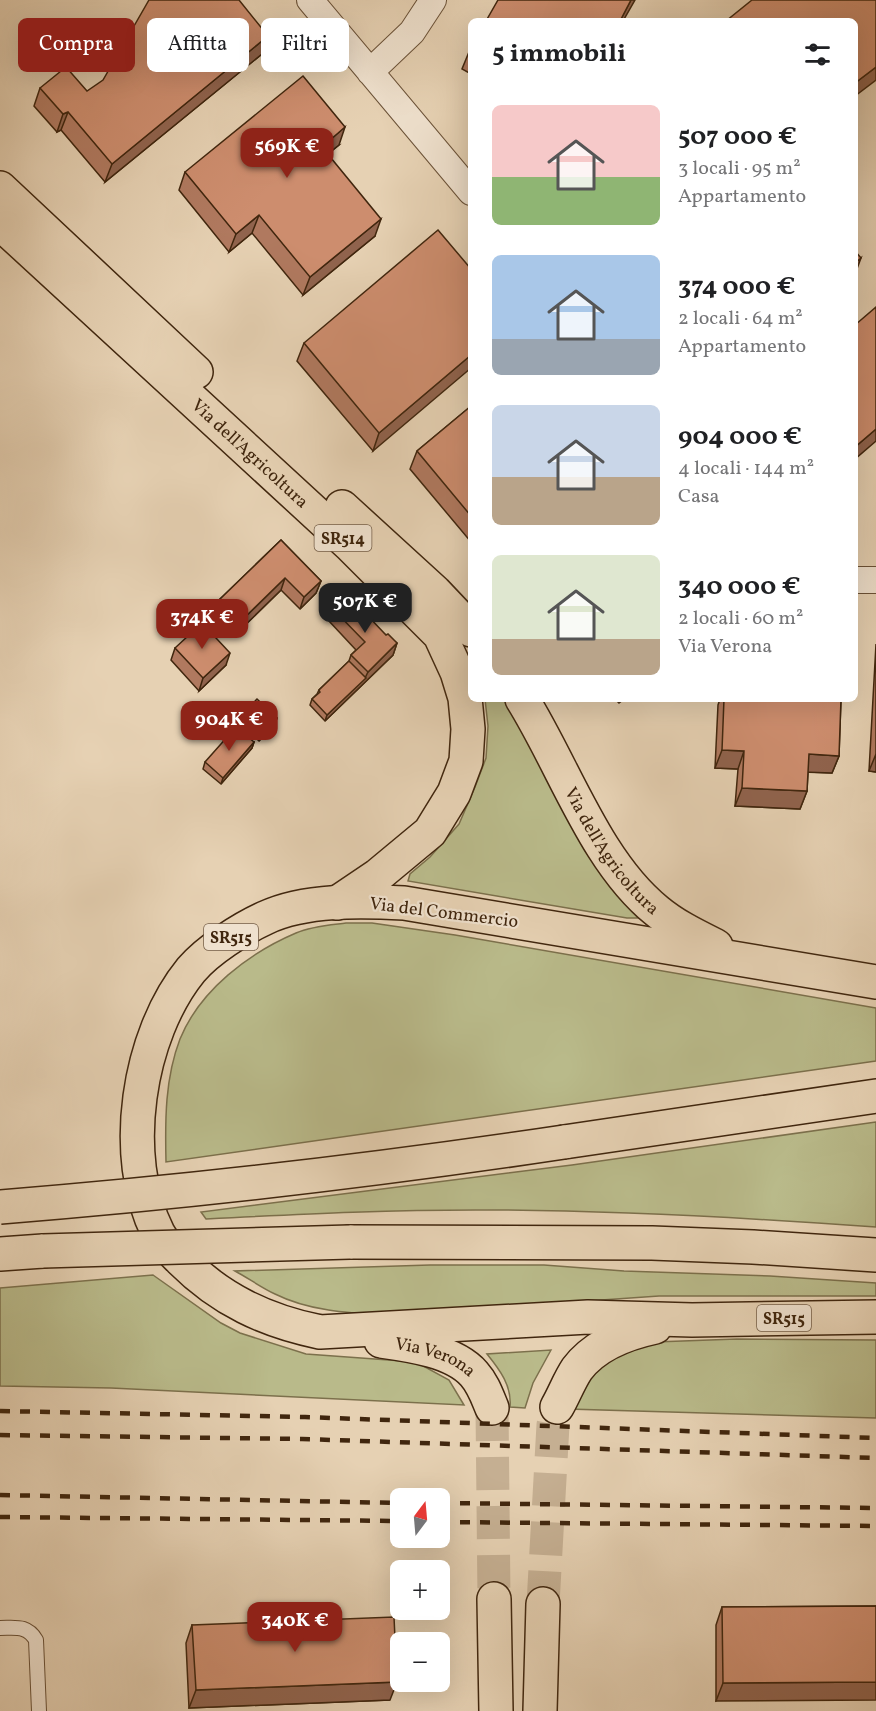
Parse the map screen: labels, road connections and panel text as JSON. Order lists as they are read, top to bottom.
{
  "streets": {
    "main road": [
      "Via dell'Agricoltura",
      "SR514",
      "Via del Commercio",
      "SR515",
      "Via Verona"
    ]
  },
  "crossings": [
    ["Via dell'Agricoltura", "Via del Commercio"],
    ["Via del Commercio", "SR515"],
    ["Via del Commercio", "Via Verona"]
  ],
  "north": "top",
  "page": {
    "chip": ["Compra", "Affitta", "Filtri"],
    "heading": "5 immobili",
    "list": [
      {
        "name": "507 000 €",
        "note": "3 locali · 95 m² · Appartamento"
      },
      {
        "name": "374 000 €",
        "note": "2 locali · 64 m² · Appartamento"
      },
      {
        "name": "904 000 €",
        "note": "4 locali · 144 m² · Casa"
      },
      {
        "name": "340 000 €",
        "note": "2 locali · 60 m² · Via Verona"
      }
    ],
    "price": [
      "569K €",
      "507K €",
      "374K €",
      "904K €",
      "340K €"
    ],
    "map_buttons": ["+", "−"]
  }
}
